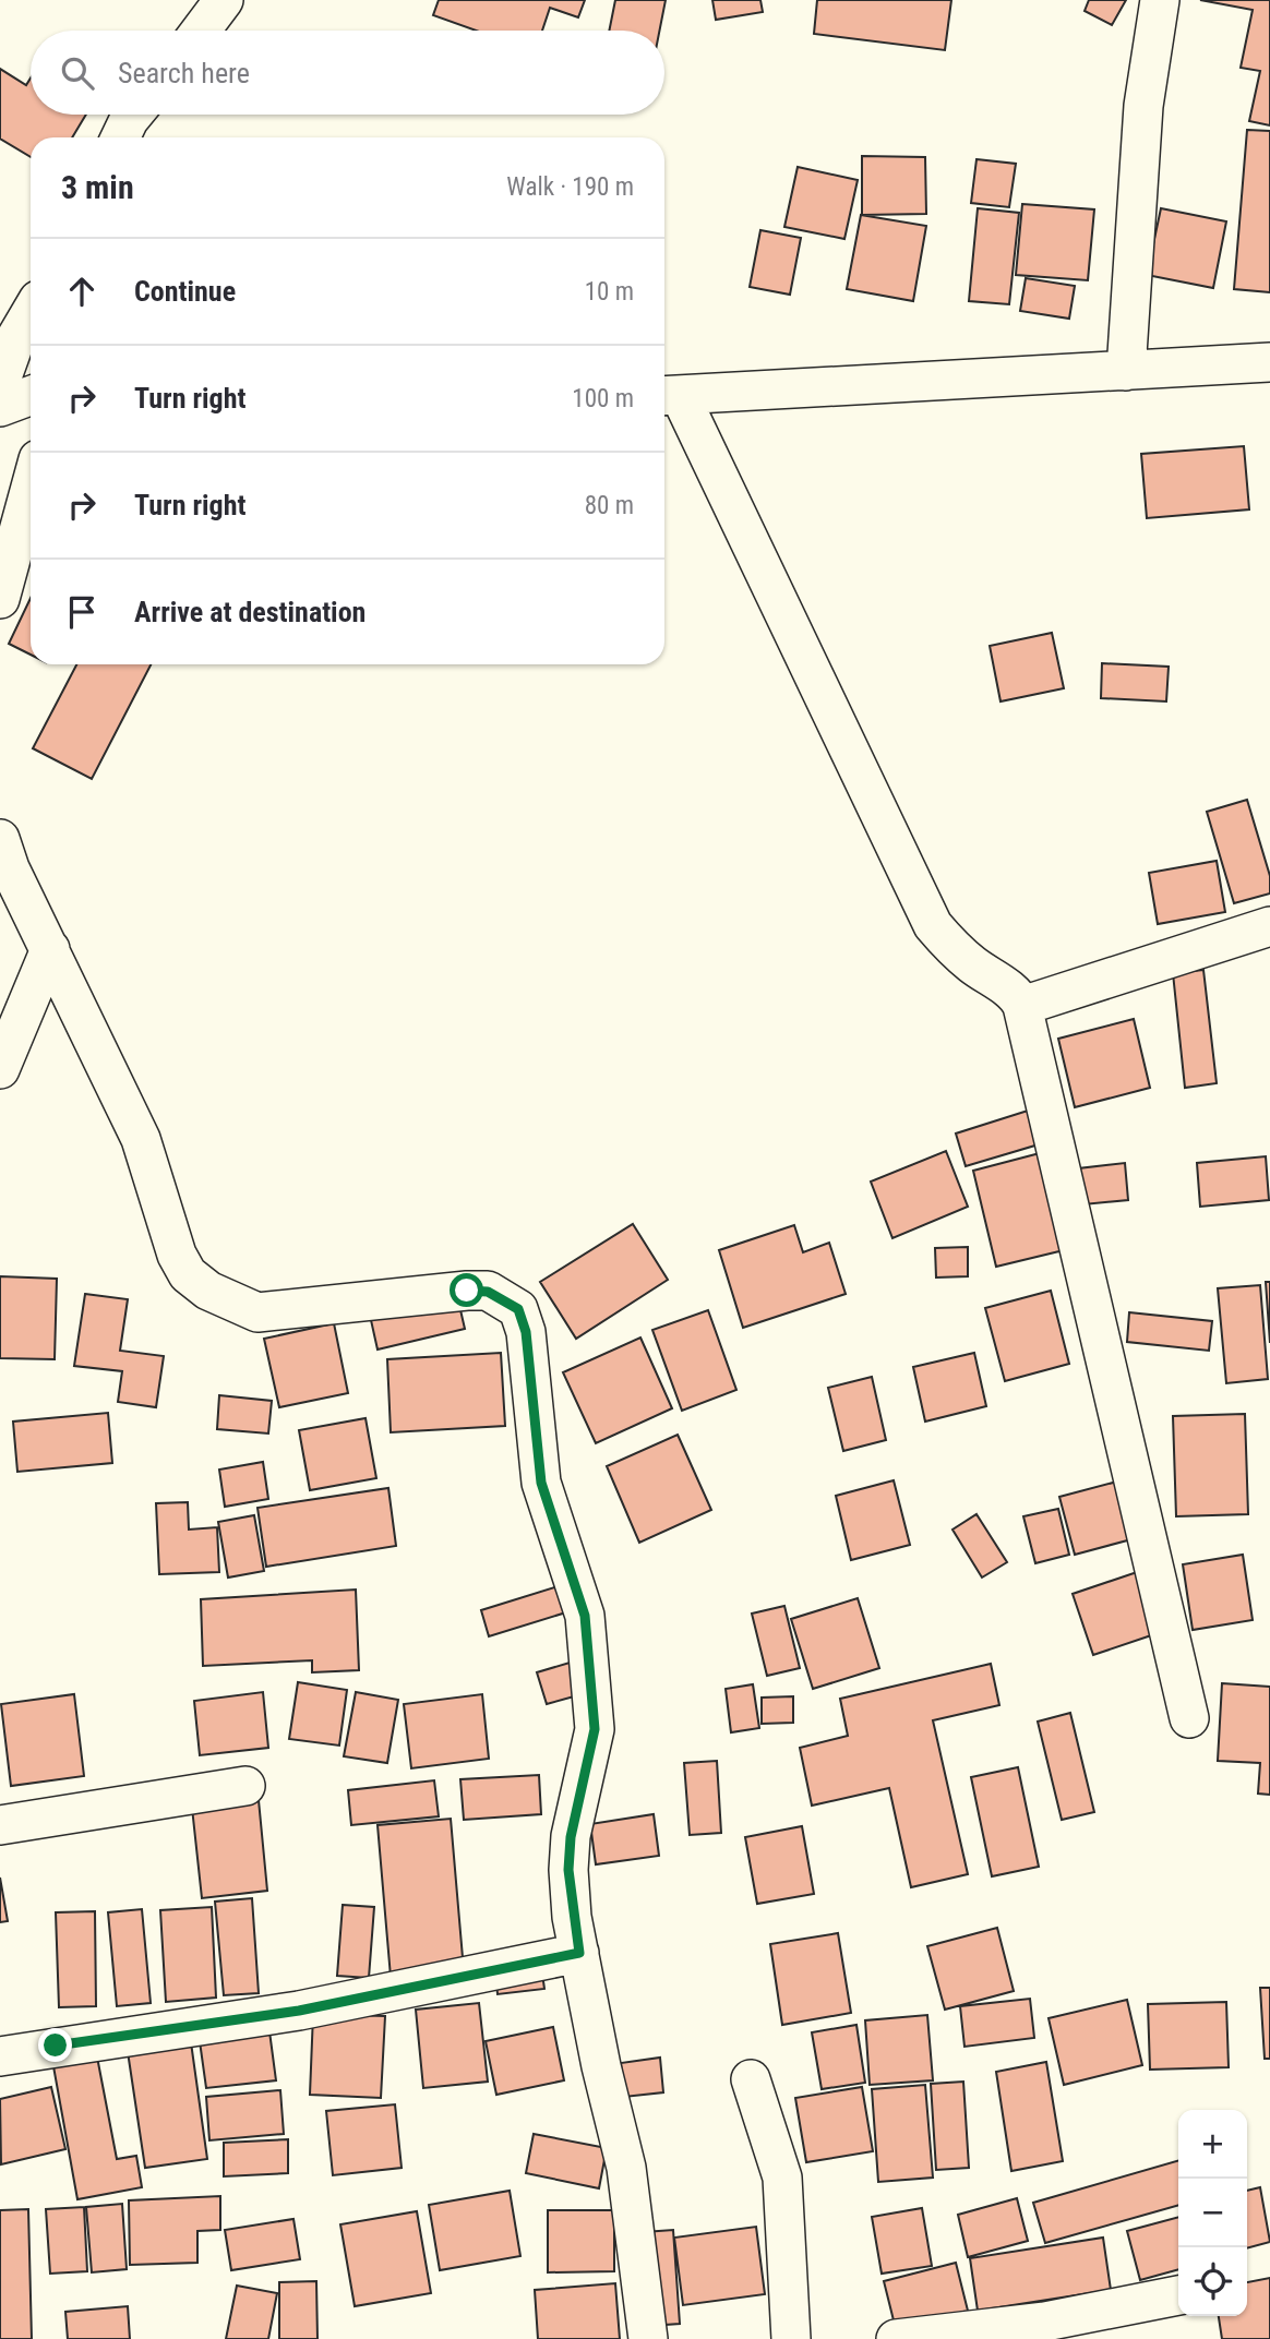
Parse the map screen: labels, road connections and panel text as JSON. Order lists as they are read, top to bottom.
{
  "page": {
    "search": "Search here",
    "heading": ["3 min", "Walk · 190 m"],
    "list": [
      ["Continue", "10 m"],
      ["Turn right", "100 m"],
      ["Turn right", "80 m"],
      "Arrive at destination"
    ],
    "map_buttons": ["+", "−"]
  }
}
